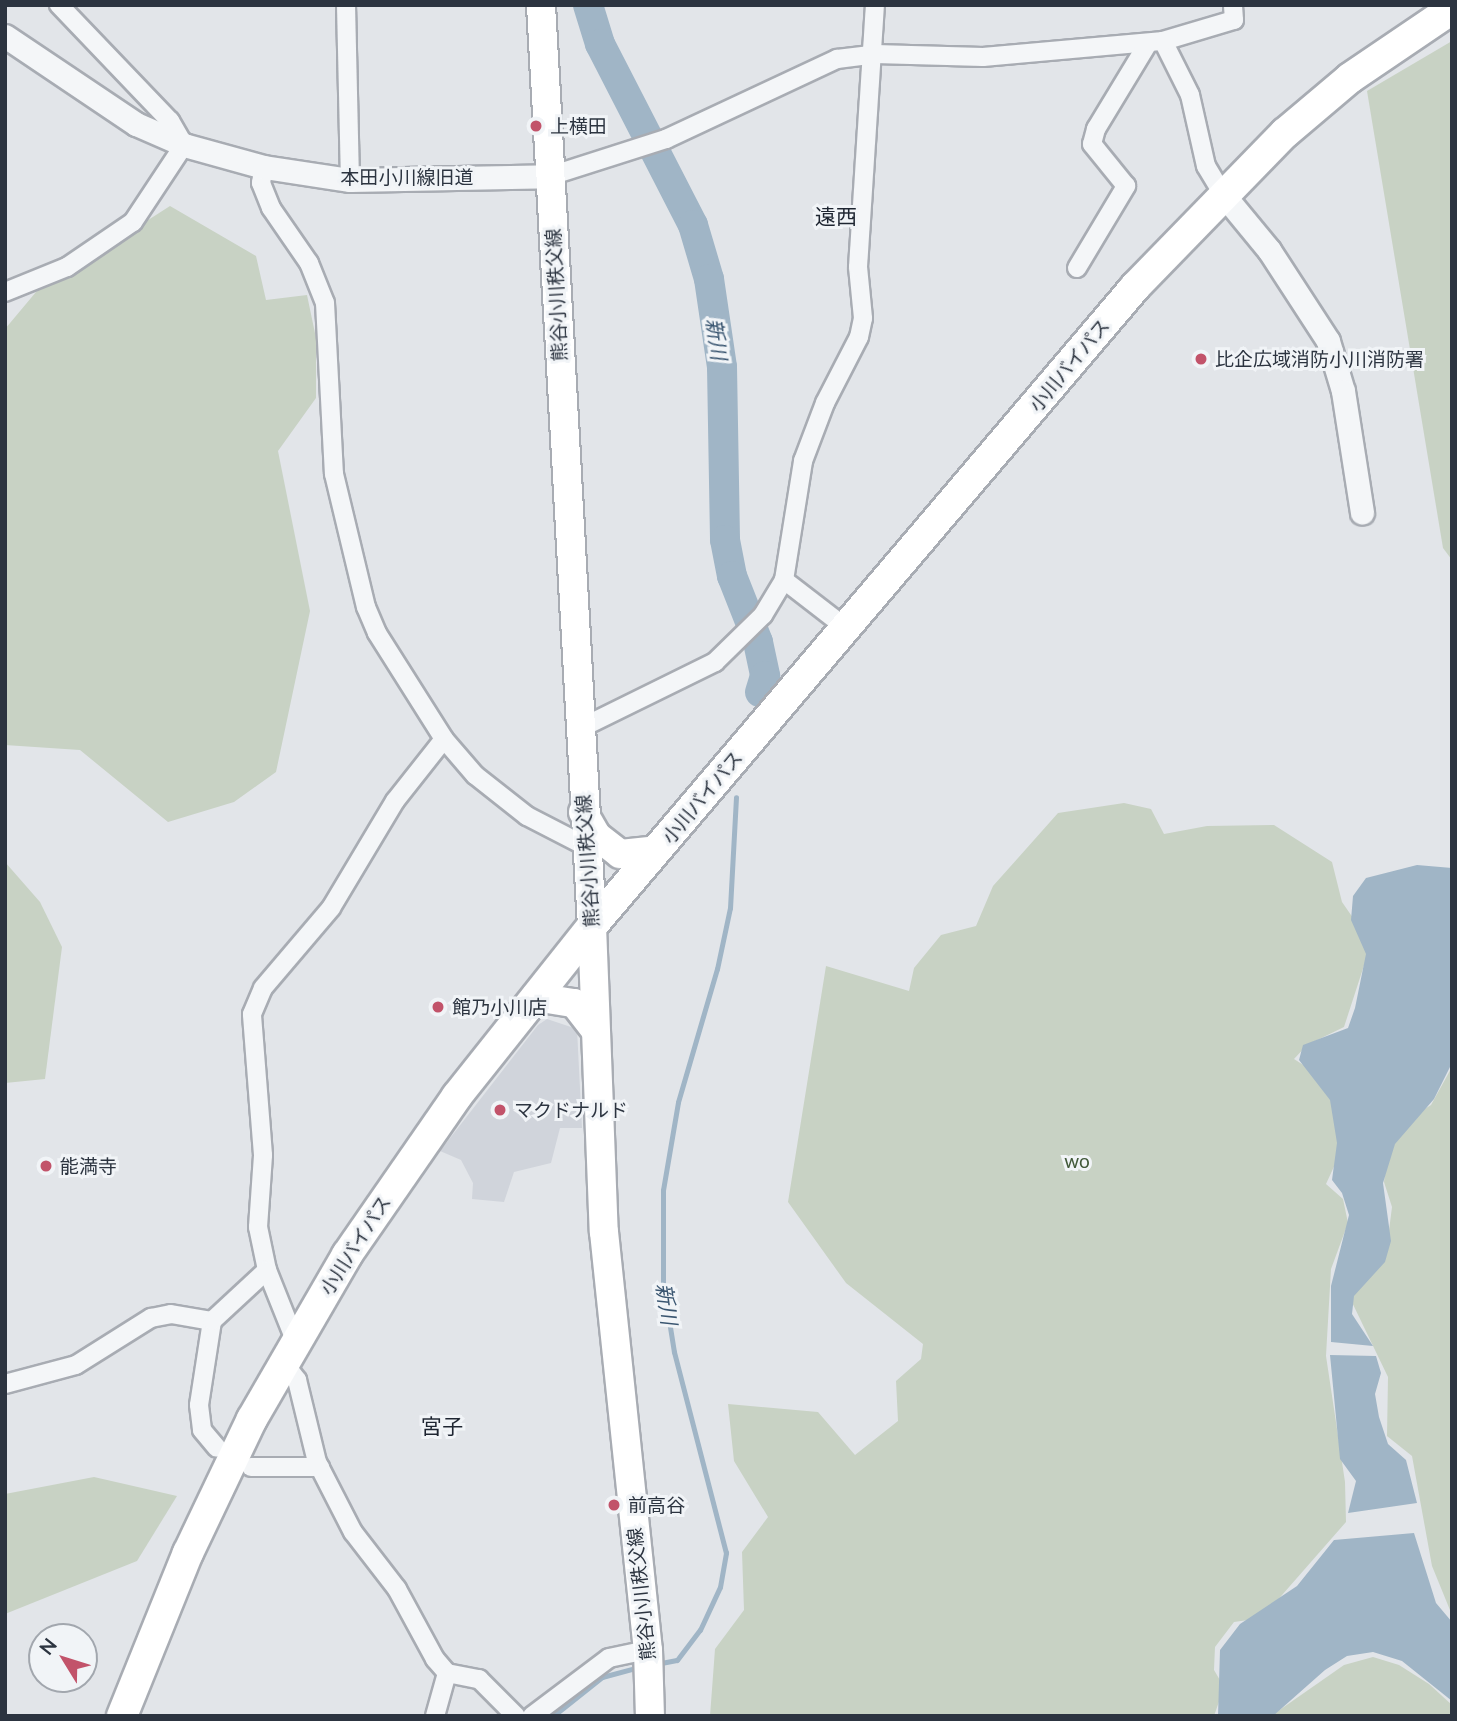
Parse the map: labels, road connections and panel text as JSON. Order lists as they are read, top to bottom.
{
  "streets": {
    "highway": ["小川バイパス"],
    "main road": ["熊谷小川秩父線"],
    "street": ["本田小川線旧道"]
  },
  "crossings": [
    ["本田小川線旧道", "熊谷小川秩父線"],
    ["熊谷小川秩父線", "小川バイパス"]
  ],
  "districts": ["遠西", "宮子"],
  "water": ["新川"],
  "parks": ["wo"],
  "places": [
    "上横田",
    "比企広域消防小川消防署",
    "館乃小川店",
    "マクドナルド",
    "能満寺",
    "前高谷"
  ],
  "north": "top left"
}
